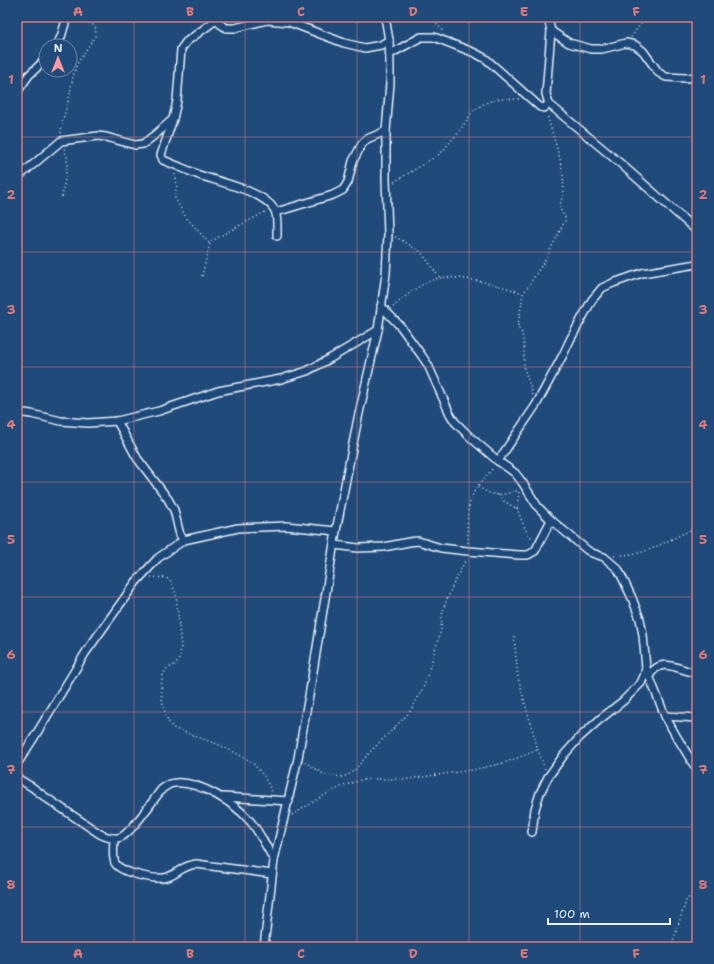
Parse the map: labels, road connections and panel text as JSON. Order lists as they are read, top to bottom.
{
  "scale_bar": "100 m",
  "north": "top",
  "grid": {
    "columns": [
      "A",
      "B",
      "C",
      "D",
      "E",
      "F"
    ],
    "rows": [
      "1",
      "2",
      "3",
      "4",
      "5",
      "6",
      "7",
      "8"
    ]
  }
}
